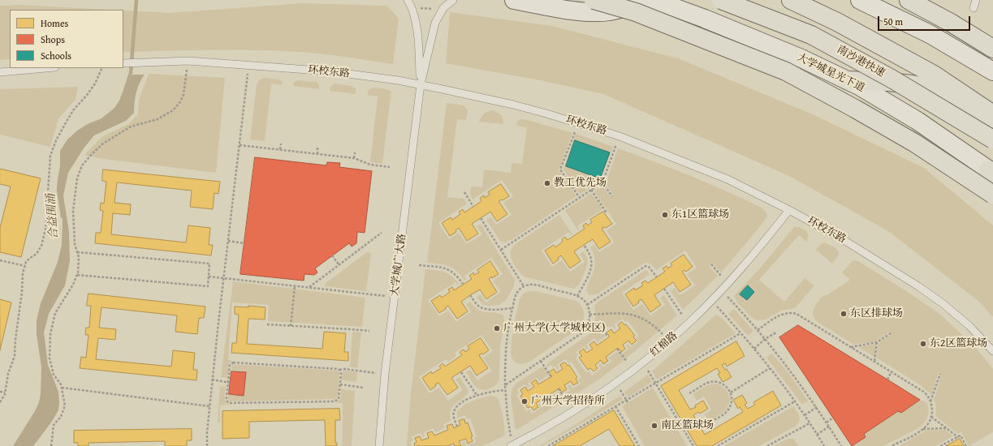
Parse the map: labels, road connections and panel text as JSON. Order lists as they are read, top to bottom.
{
  "streets": {
    "main road": ["南沙港快速", "大学城星光下道"],
    "lane": ["环校东路", "大学城广大路", "红棉路"]
  },
  "crossings": [
    ["环校东路", "大学城广大路"],
    ["环校东路", "红棉路"]
  ],
  "water": ["合益围涌"],
  "places": [
    "教工优先场",
    "东1区篮球场",
    "东区排球场",
    "广州大学(大学城校区)",
    "东2区篮球场",
    "广州大学招待所",
    "南区篮球场"
  ],
  "legend": ["Homes", "Shops", "Schools"],
  "scale_bar": "50 m"
}
